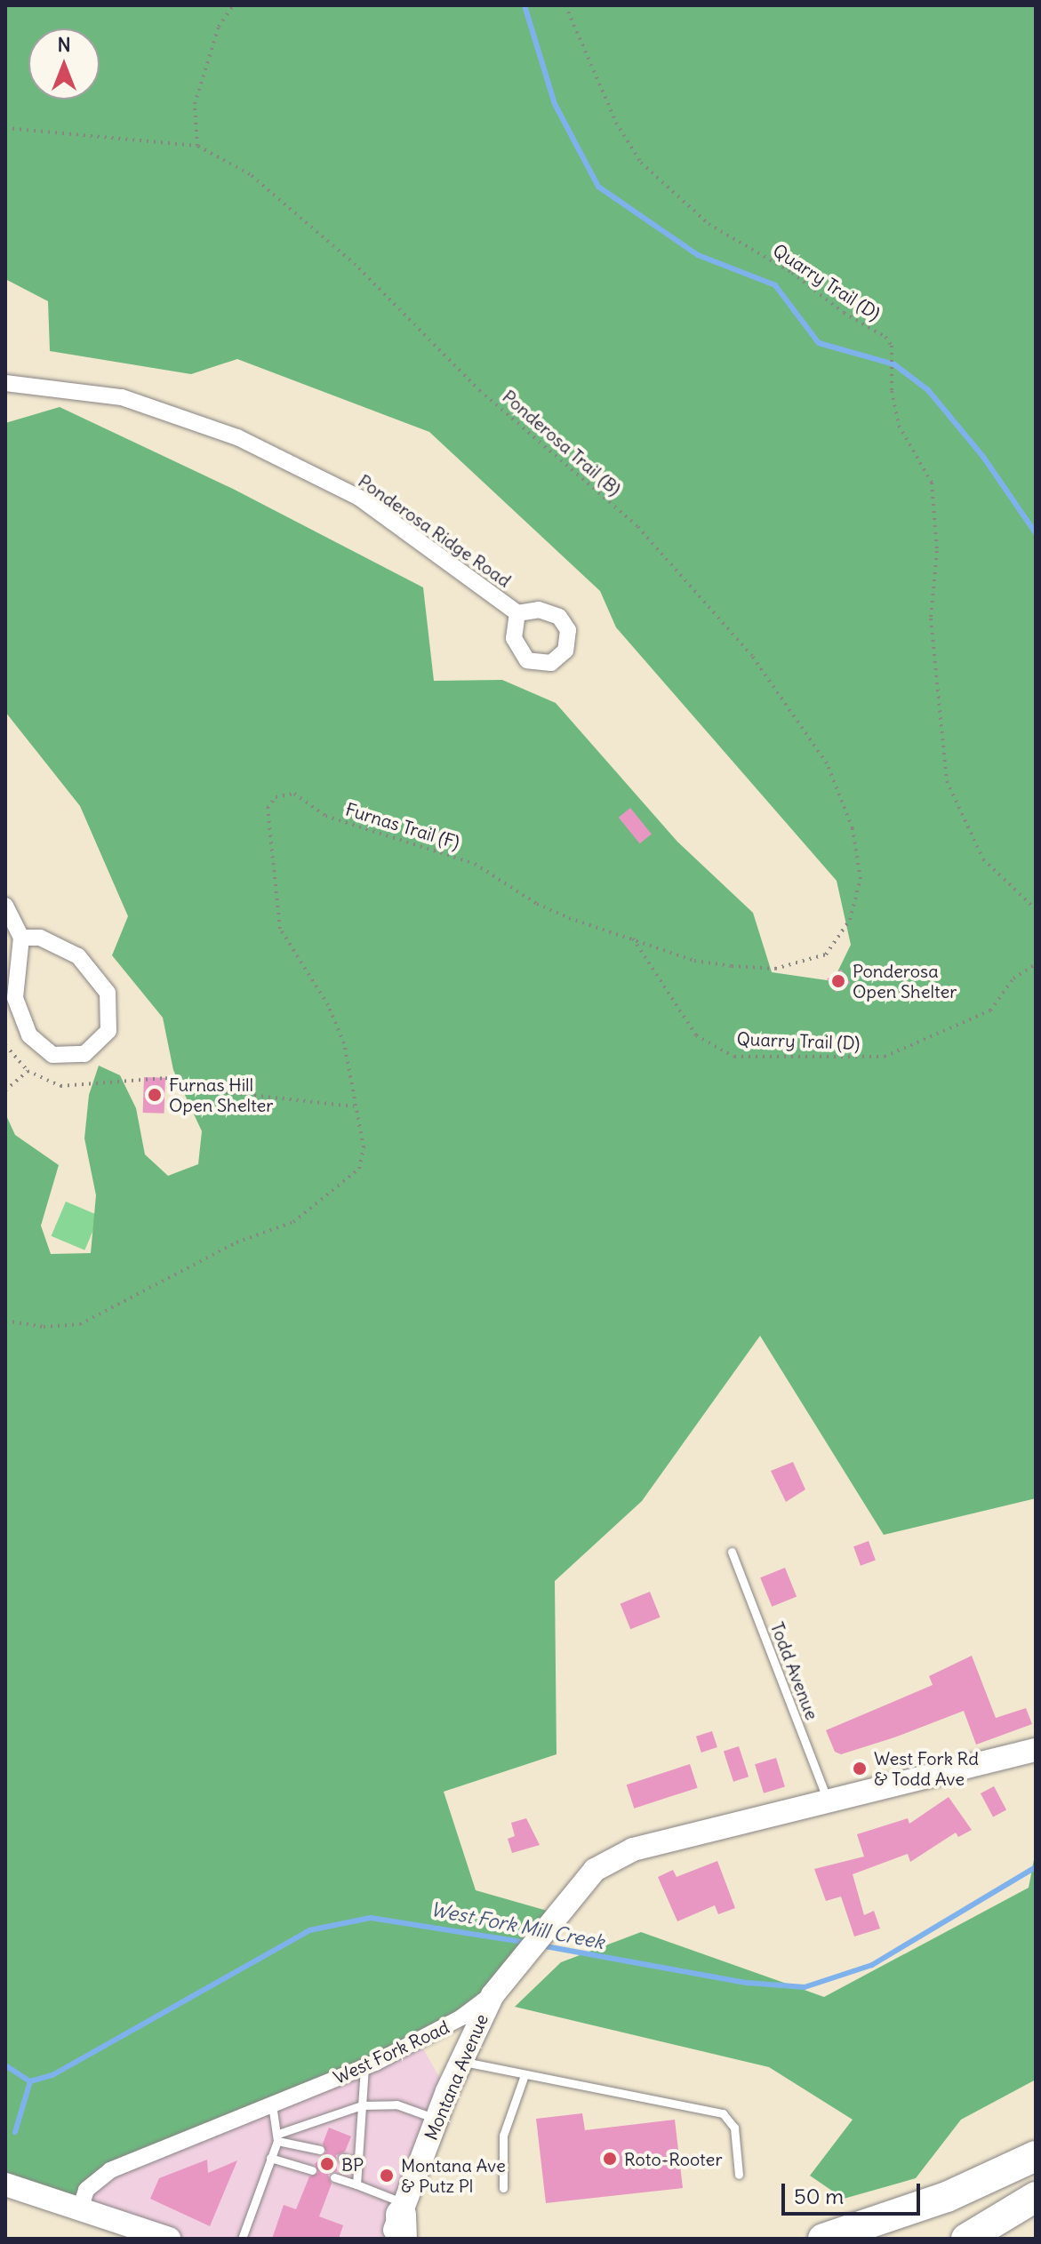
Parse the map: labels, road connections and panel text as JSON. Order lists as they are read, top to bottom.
{
  "streets": {
    "street": ["Ponderosa Ridge Road", "West Fork Road", "Montana Avenue"],
    "lane": ["Todd Avenue"],
    "path": ["Quarry Trail (D)", "Ponderosa Trail (B)", "Furnas Trail (F)"]
  },
  "crossings": [
    ["Quarry Trail (D)", "Furnas Trail (F)"],
    ["Ponderosa Trail (B)", "Furnas Trail (F)"],
    ["Todd Avenue", "West Fork Road"],
    ["West Fork Road", "Montana Avenue"]
  ],
  "water": ["West Fork Mill Creek"],
  "places": [
    "Ponderosa Open Shelter",
    "Furnas Hill Open Shelter",
    "West Fork Rd & Todd Ave",
    "Roto-Rooter",
    "BP",
    "Montana Ave & Putz Pl"
  ],
  "scale_bar": "50 m",
  "north": "top"
}
